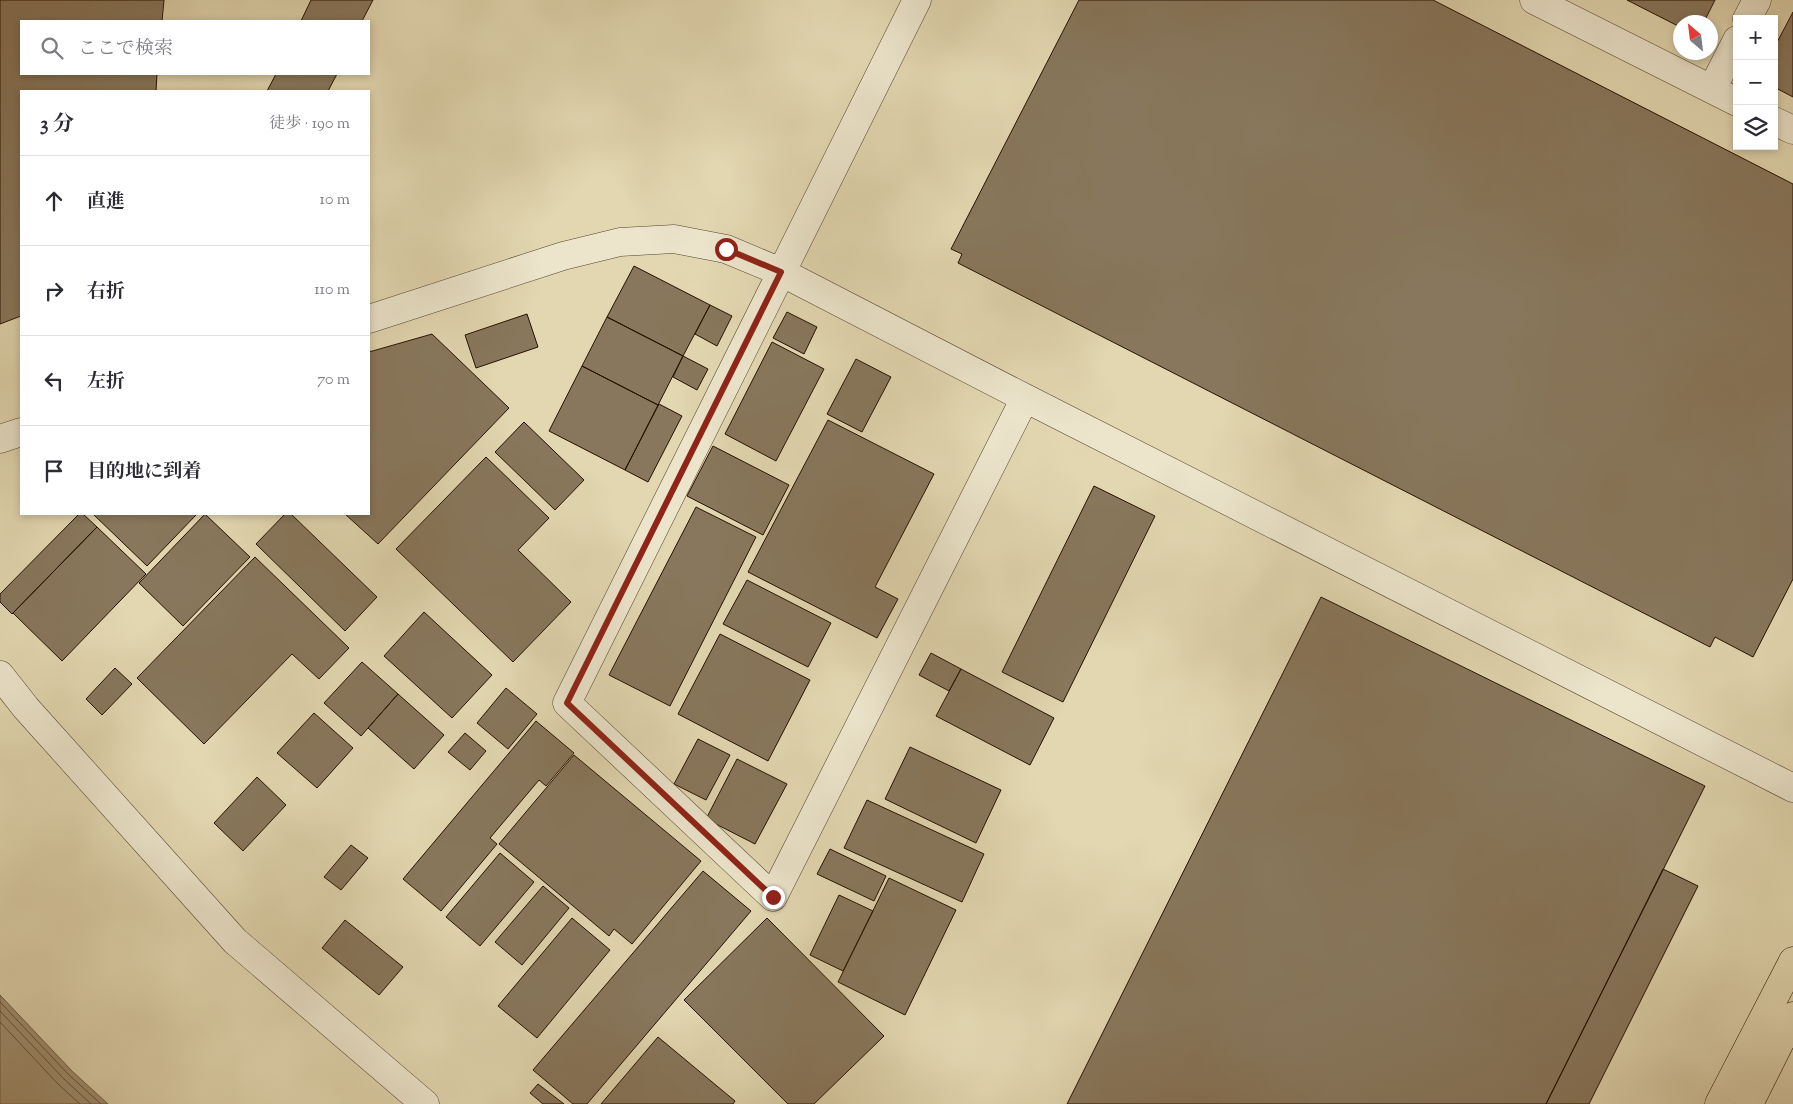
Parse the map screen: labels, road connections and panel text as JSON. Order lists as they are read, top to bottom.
{
  "north": "top left",
  "page": {
    "map_buttons": ["+", "−"],
    "search": "ここで検索",
    "heading": ["3 分", "徒歩 · 190 m"],
    "list": [
      ["直進", "10 m"],
      ["右折", "110 m"],
      ["左折", "70 m"],
      "目的地に到着"
    ]
  }
}
